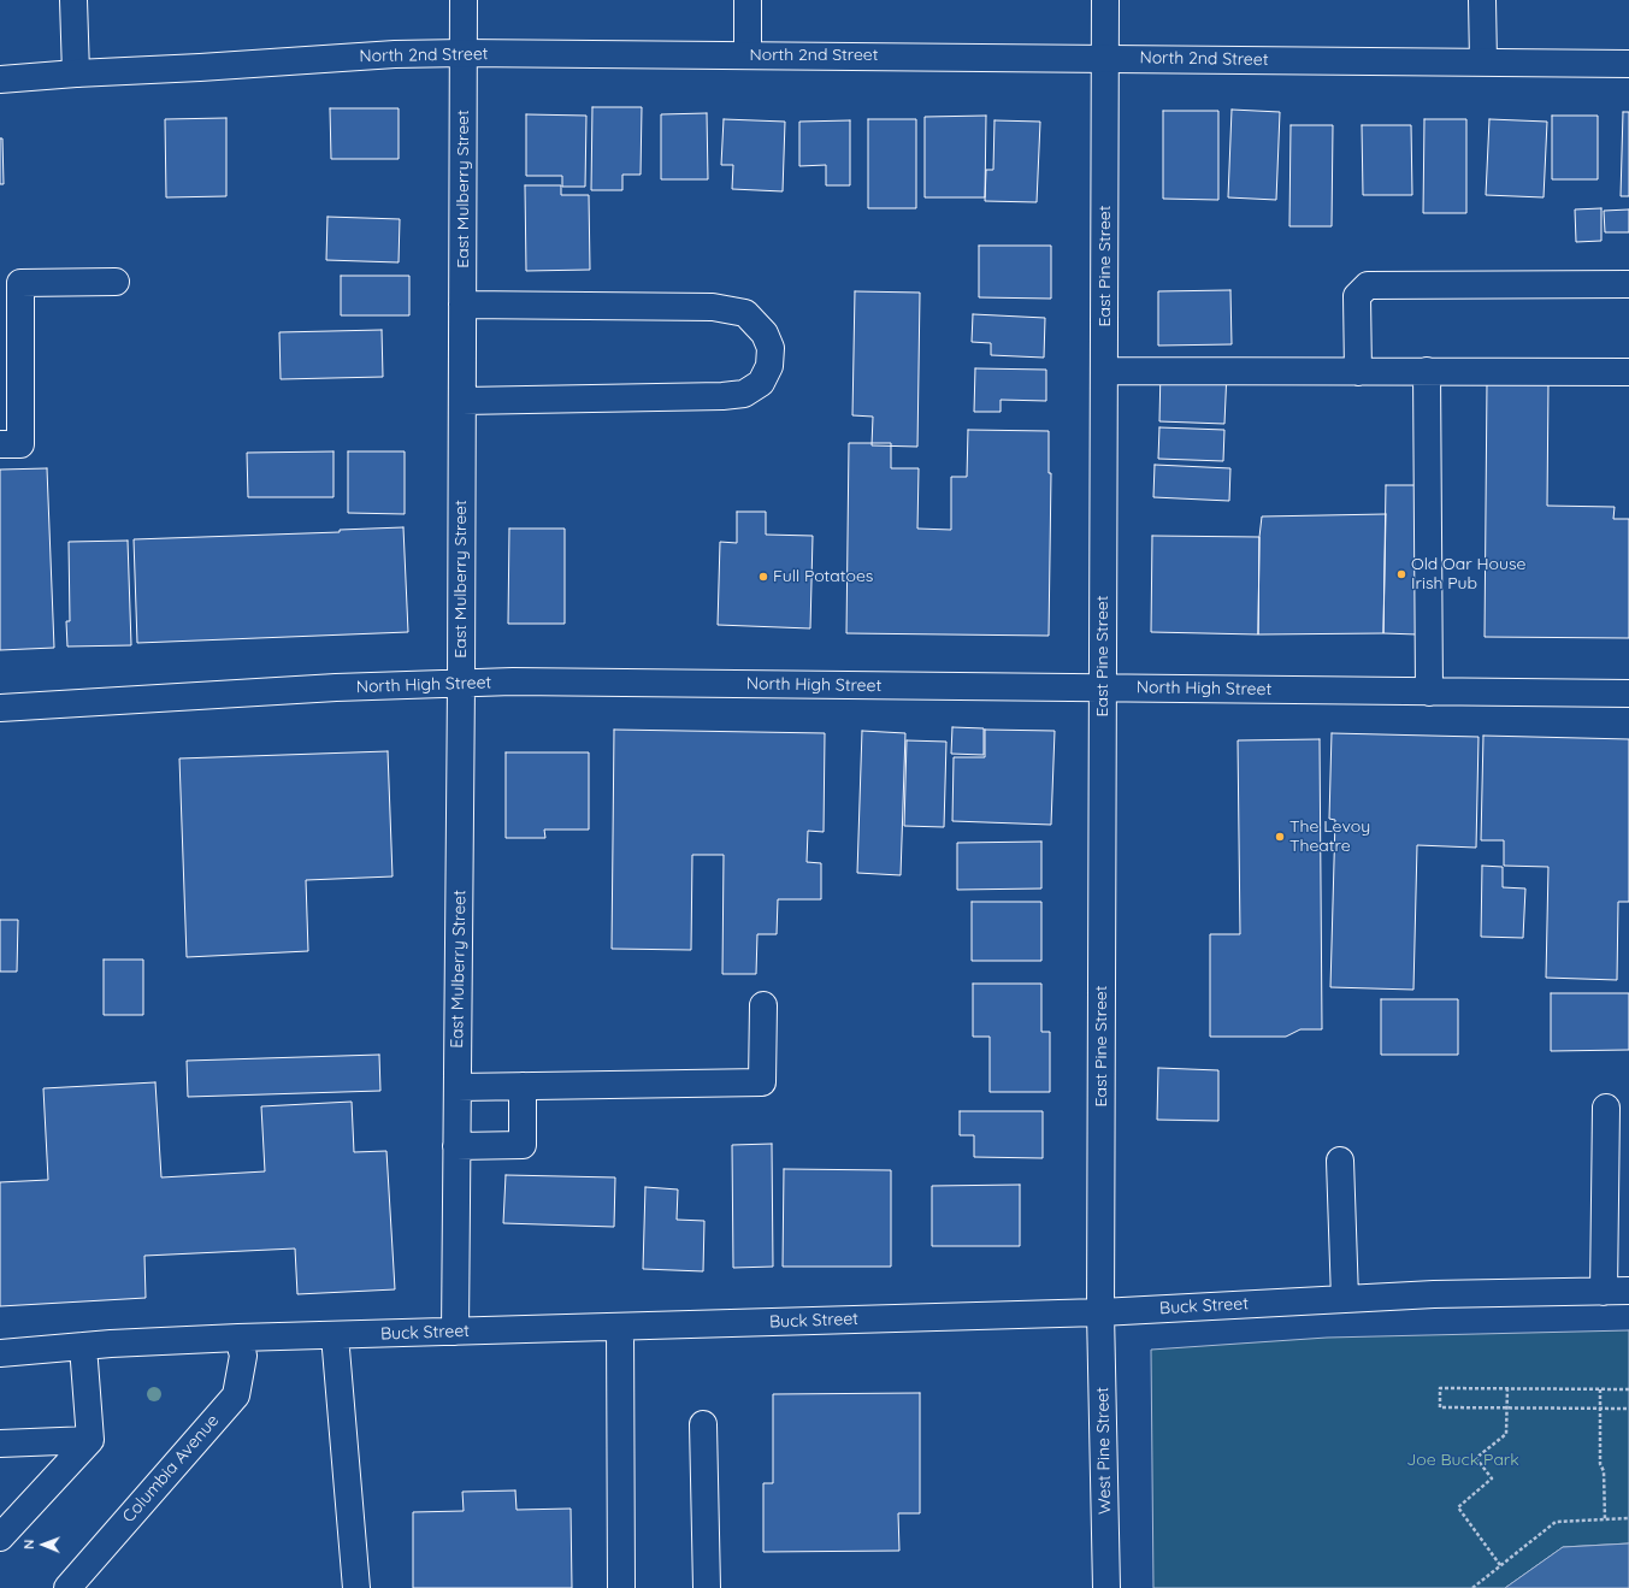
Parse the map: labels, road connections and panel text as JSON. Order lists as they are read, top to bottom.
{
  "streets": {
    "street": [
      "North 2nd Street",
      "East Mulberry Street",
      "East Pine Street",
      "North High Street",
      "Buck Street",
      "West Pine Street",
      "Columbia Avenue"
    ]
  },
  "crossings": [
    ["North 2nd Street", "East Mulberry Street"],
    ["North 2nd Street", "East Pine Street"],
    ["East Mulberry Street", "North High Street"],
    ["East Mulberry Street", "Buck Street"],
    ["East Pine Street", "North High Street"],
    ["East Pine Street", "Buck Street"],
    ["East Pine Street", "West Pine Street"],
    ["Buck Street", "West Pine Street"],
    ["Buck Street", "Columbia Avenue"]
  ],
  "parks": ["Joe Buck Park"],
  "places": ["Old Oar House Irish Pub", "Full Potatoes", "The Levoy Theatre"],
  "north": "left"
}
